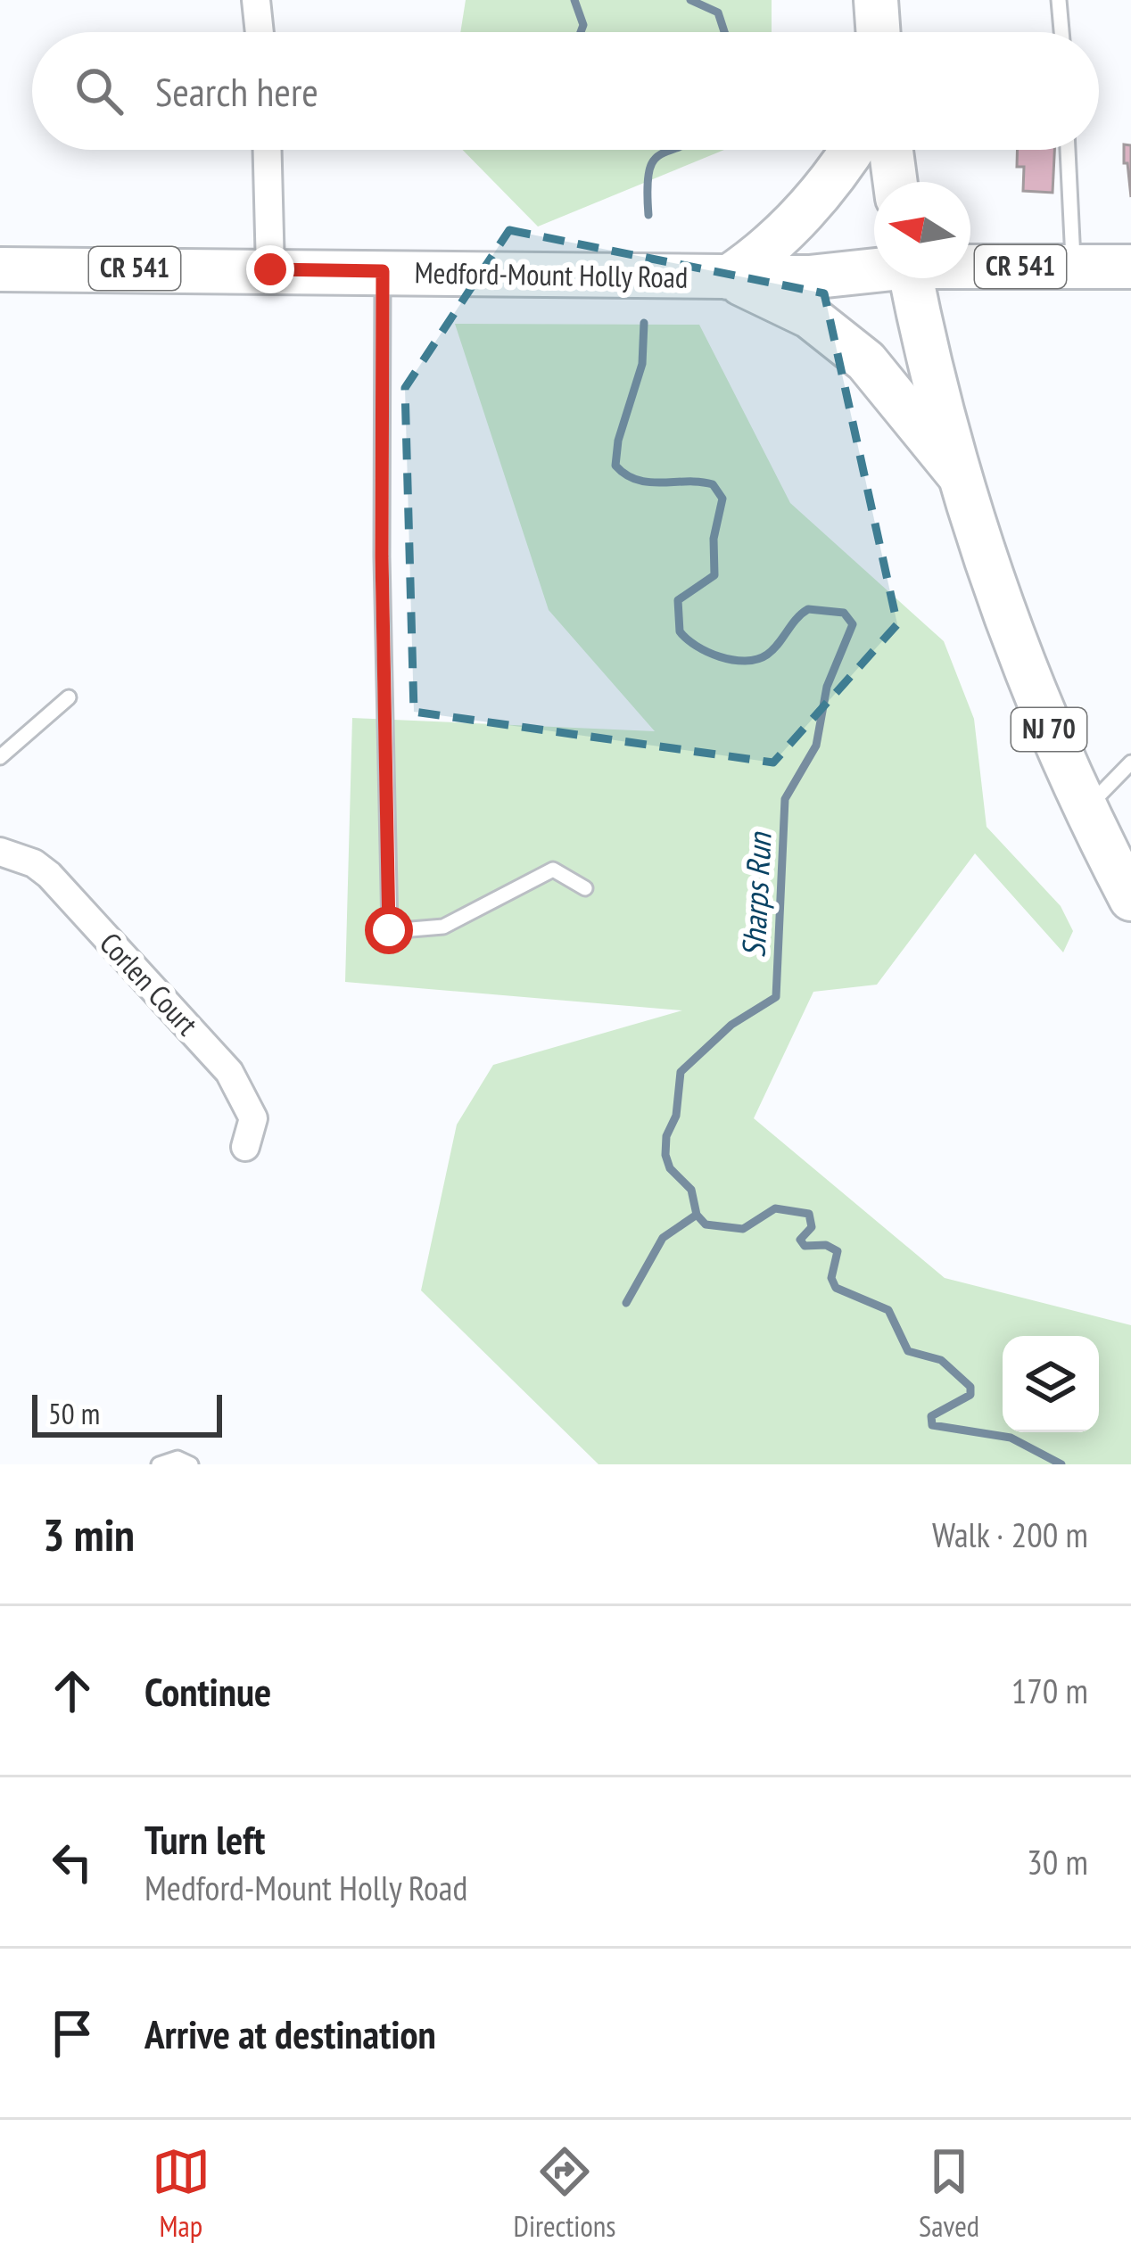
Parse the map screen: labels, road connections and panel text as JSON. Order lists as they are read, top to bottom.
{
  "streets": {
    "main road": ["CR 541", "Medford-Mount Holly Road", "NJ 70"],
    "street": ["Corlen Court"]
  },
  "water": ["Sharps Run"],
  "scale_bar": "50 m",
  "north": "left",
  "page": {
    "search": "Search here",
    "scale": "50 m",
    "heading": ["3 min", "Walk · 200 m"],
    "list": [
      ["Continue", "170 m"],
      ["Turn left", "Medford-Mount Holly Road", "30 m"],
      "Arrive at destination"
    ],
    "nav": ["Map", "Directions", "Saved"]
  }
}
